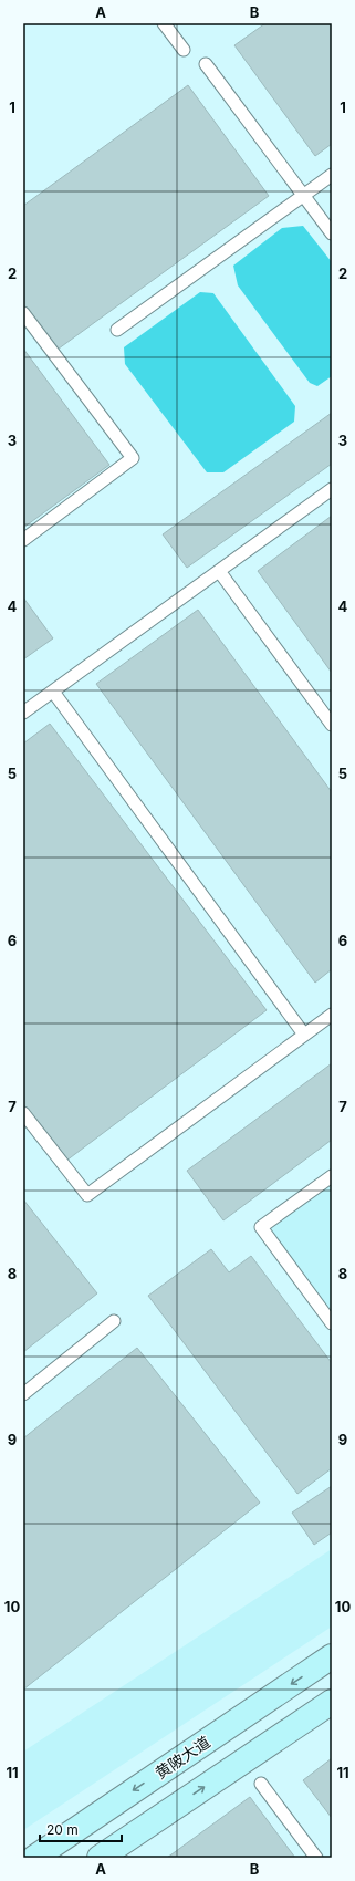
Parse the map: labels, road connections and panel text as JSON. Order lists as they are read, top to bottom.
{
  "streets": {
    "street": ["黄陂大道"]
  },
  "scale_bar": "20 m",
  "grid": {
    "columns": ["A", "B"],
    "rows": [
      "1",
      "2",
      "3",
      "4",
      "5",
      "6",
      "7",
      "8",
      "9",
      "10",
      "11"
    ]
  }
}
